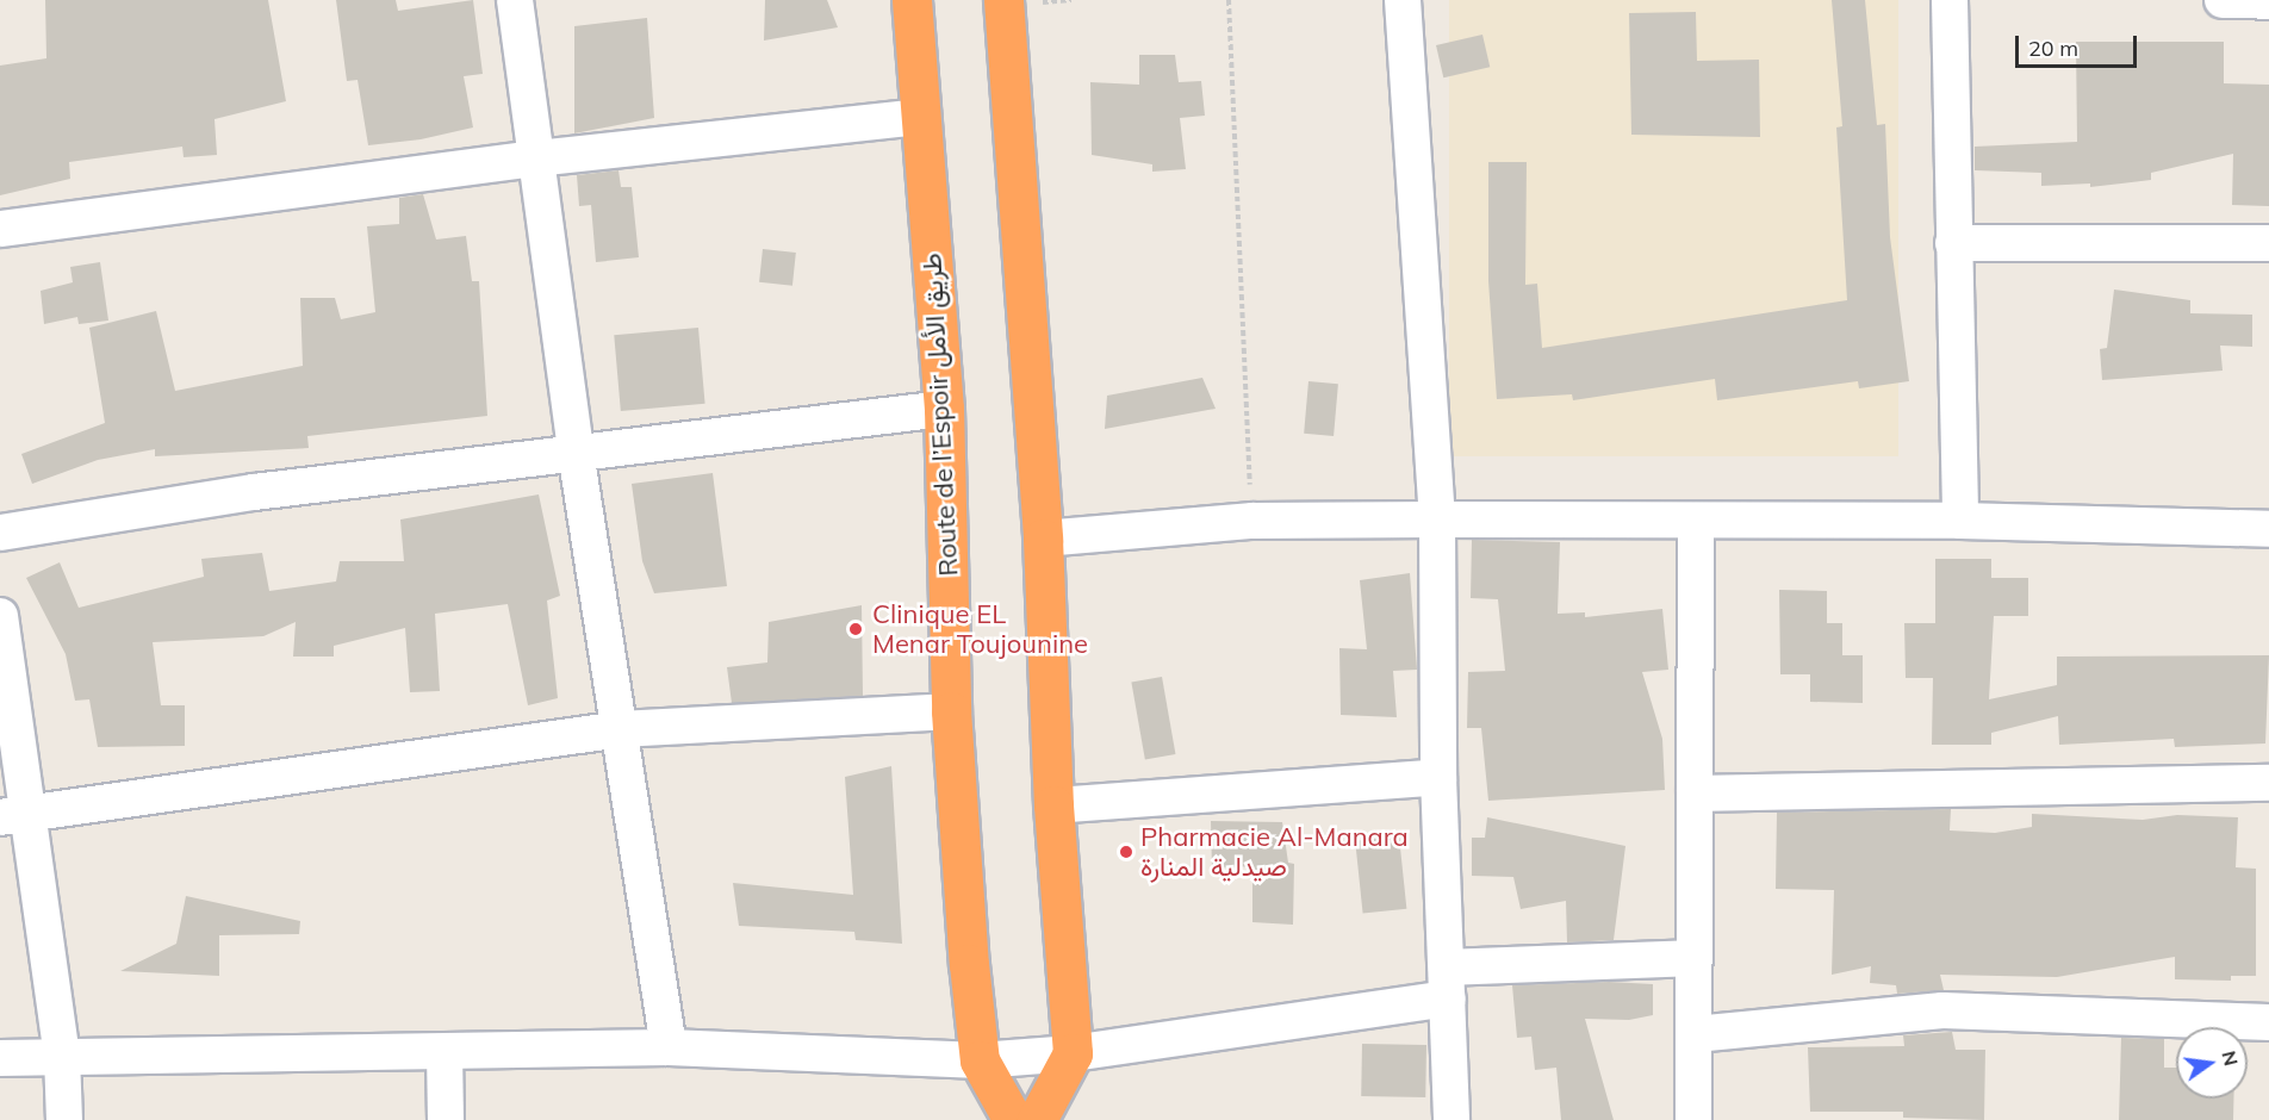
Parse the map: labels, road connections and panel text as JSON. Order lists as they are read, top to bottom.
{
  "streets": {
    "highway": ["Route de l’Espoir طريق الأمل"]
  },
  "places": ["Clinique EL Menar Toujounine", "Pharmacie Al-Manara صيدلية المنارة"],
  "scale_bar": "20 m",
  "north": "right"
}
